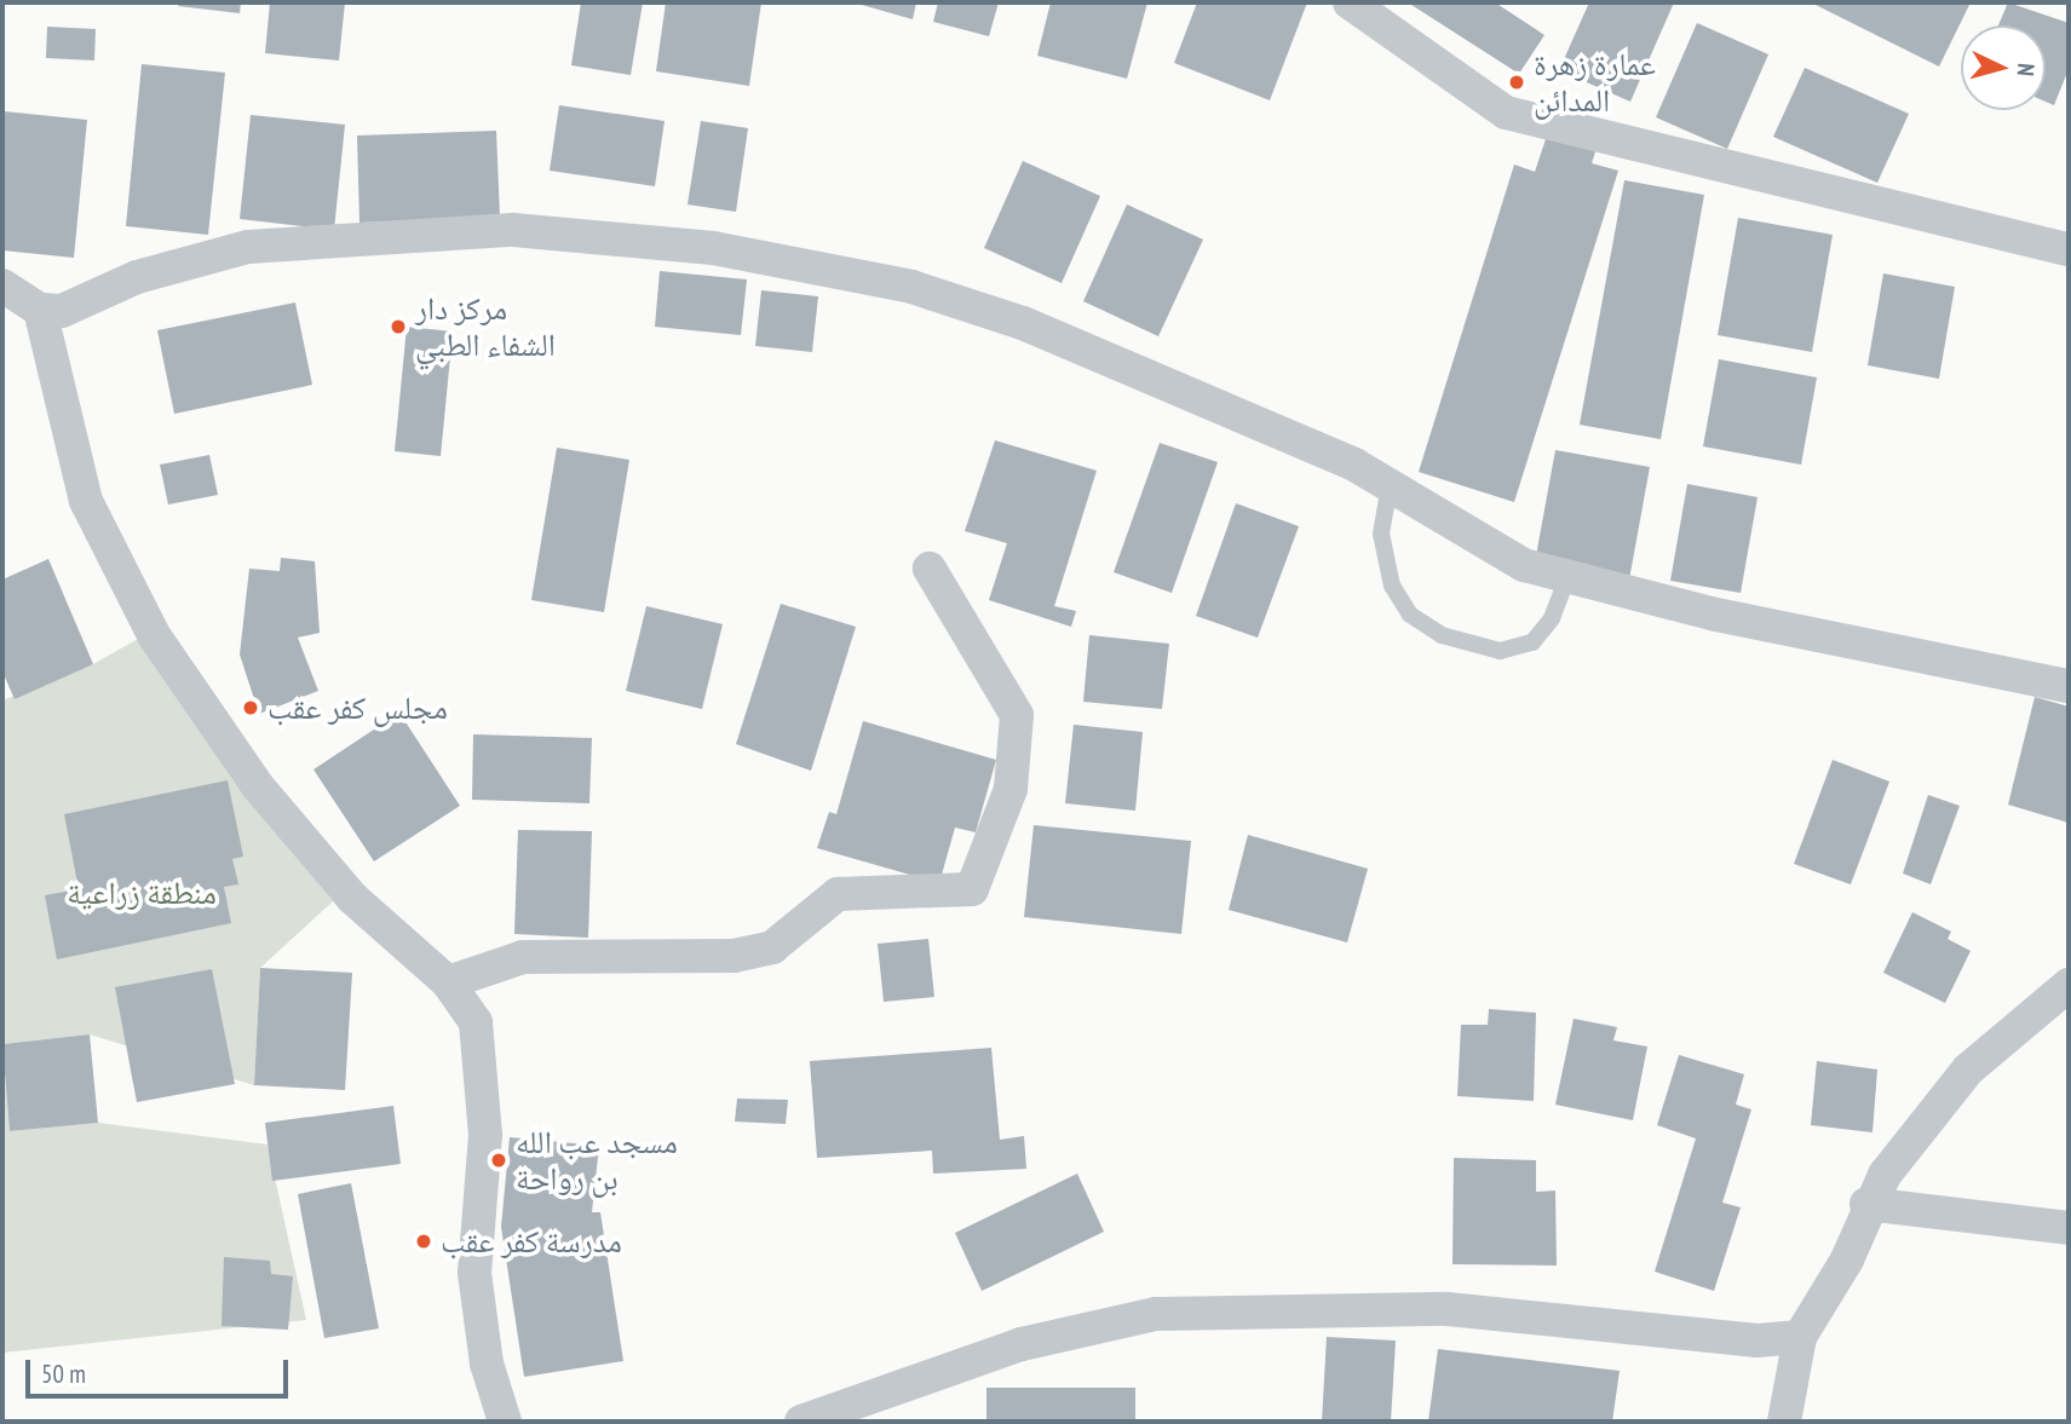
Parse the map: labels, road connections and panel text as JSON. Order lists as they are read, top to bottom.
{
  "parks": ["منطقة زراعية"],
  "places": [
    "عمارة زهرة المدائن",
    "مركز دار الشفاء الطبي",
    "مجلس كفر عقب",
    "مسجد عب الله بن رواحة",
    "مدرسة كفر عقب"
  ],
  "scale_bar": "50 m",
  "north": "right"
}
